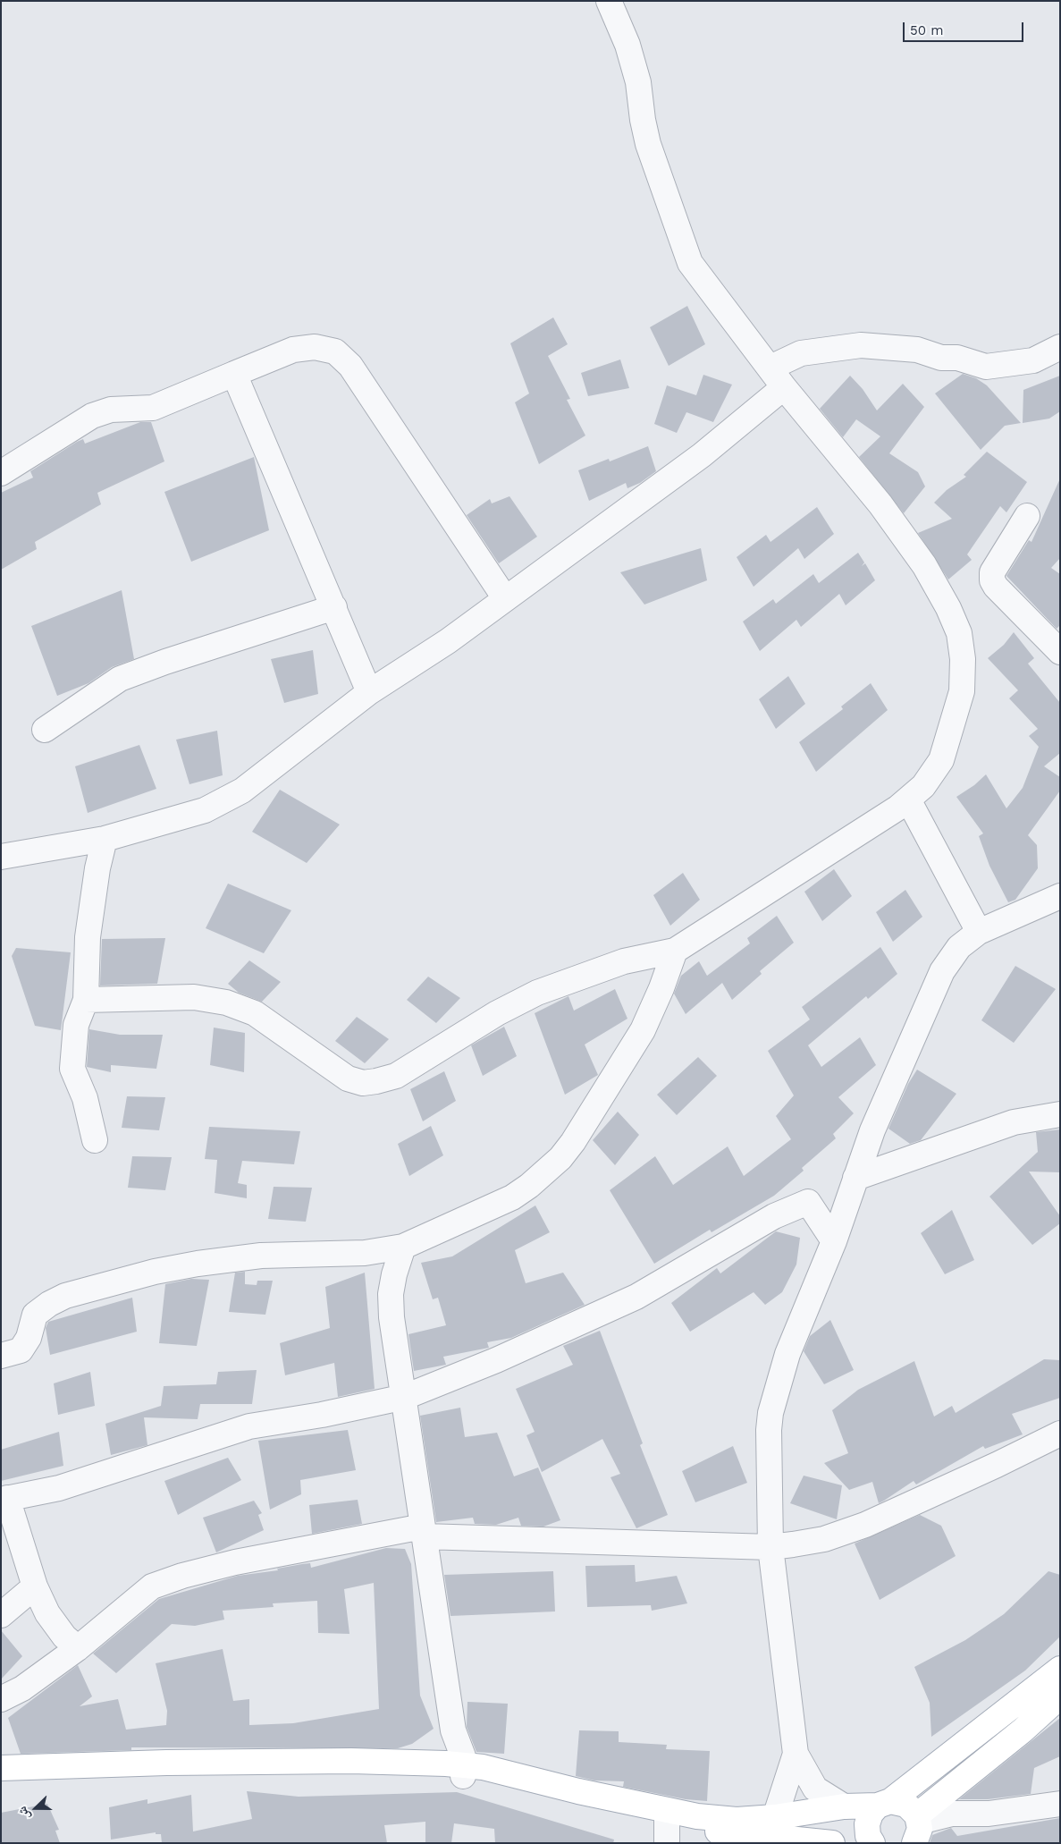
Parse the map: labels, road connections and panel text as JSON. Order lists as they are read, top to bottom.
{
  "scale_bar": "50 m",
  "north": "left"
}
